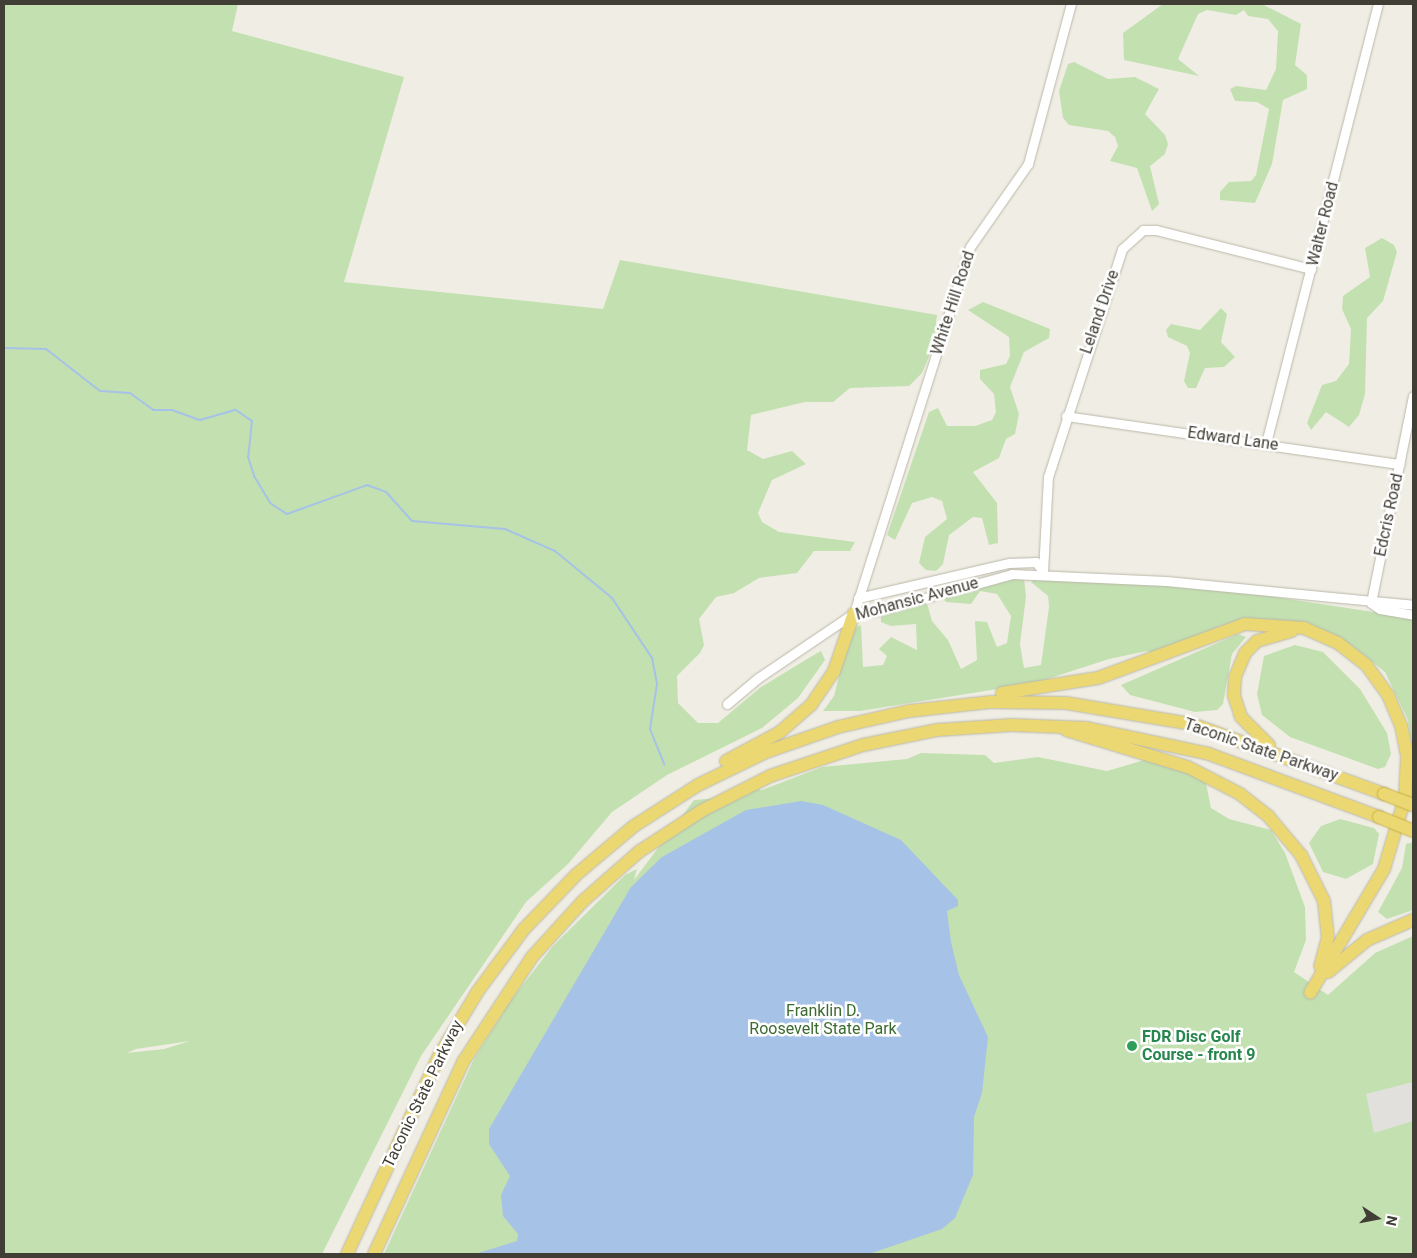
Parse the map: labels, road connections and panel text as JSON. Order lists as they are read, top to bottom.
{
  "streets": {
    "highway": ["Taconic State Parkway"],
    "street": [
      "Walter Road",
      "White Hill Road",
      "Leland Drive",
      "Edward Lane",
      "Edcris Road",
      "Mohansic Avenue"
    ]
  },
  "crossings": [
    ["Walter Road", "Leland Drive"],
    ["Walter Road", "Edward Lane"],
    ["White Hill Road", "Mohansic Avenue"],
    ["Leland Drive", "Edward Lane"],
    ["Leland Drive", "Mohansic Avenue"],
    ["Edward Lane", "Edcris Road"],
    ["Edcris Road", "Mohansic Avenue"]
  ],
  "parks": ["Franklin D. Roosevelt State Park"],
  "places": ["FDR Disc Golf Course - front 9"],
  "north": "right"
}
